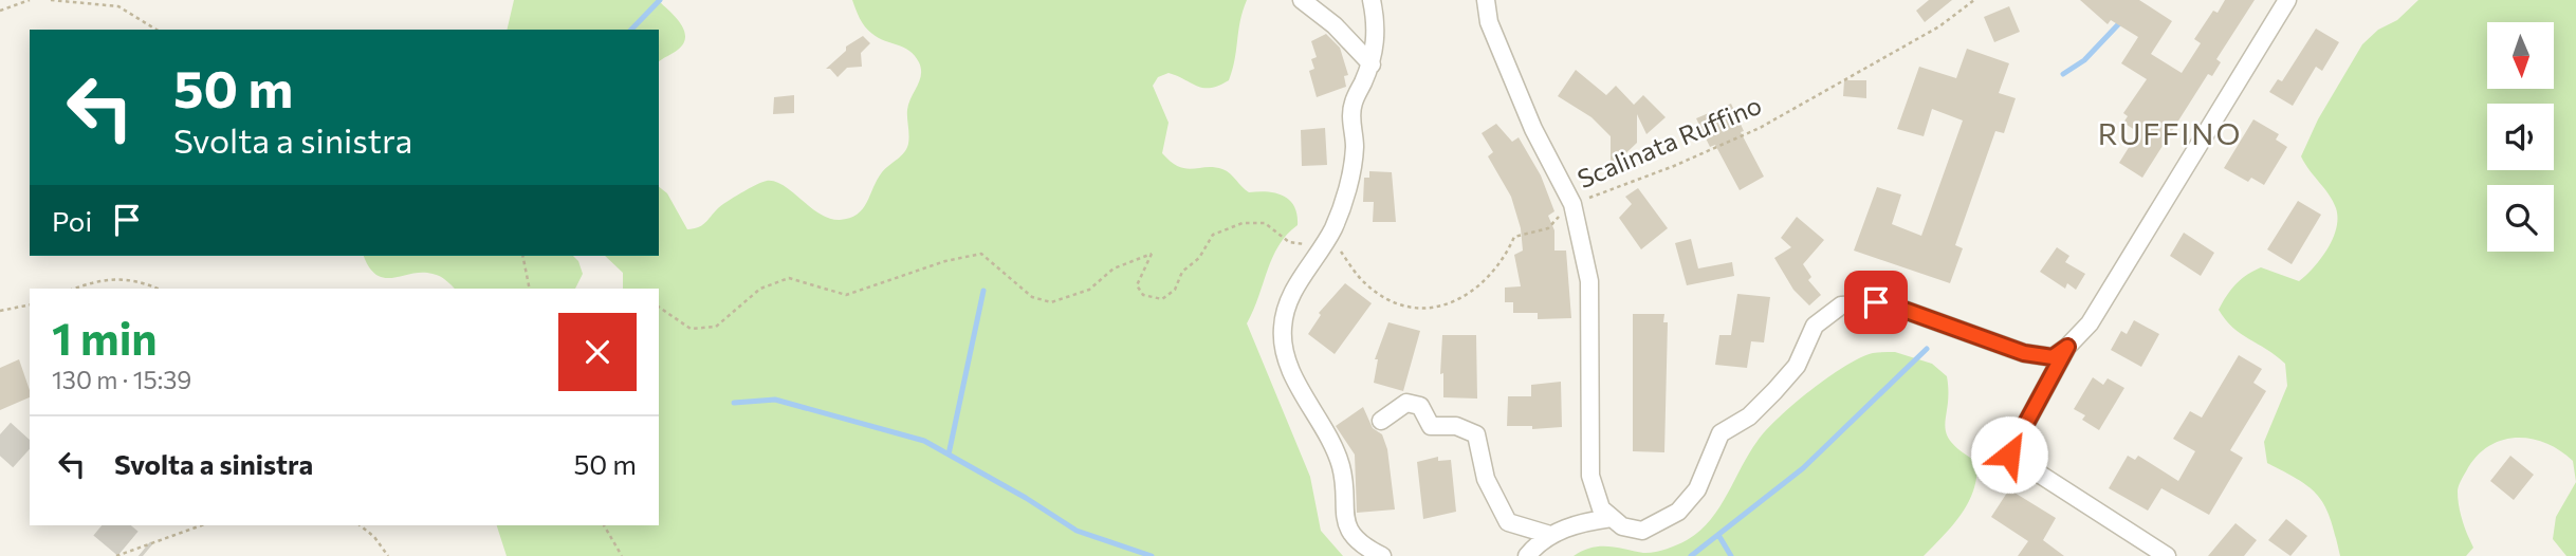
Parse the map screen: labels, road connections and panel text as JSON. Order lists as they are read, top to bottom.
{
  "streets": {
    "path": ["Scalinata Ruffino"]
  },
  "districts": ["RUFFINO"],
  "north": "bottom",
  "page": {
    "turn": ["50 m", "Svolta a sinistra"],
    "then": "Poi",
    "heading": ["1 min", "130 m · 15:39"],
    "list": [
      {
        "name": "Svolta a sinistra",
        "value": "50 m"
      }
    ]
  }
}
